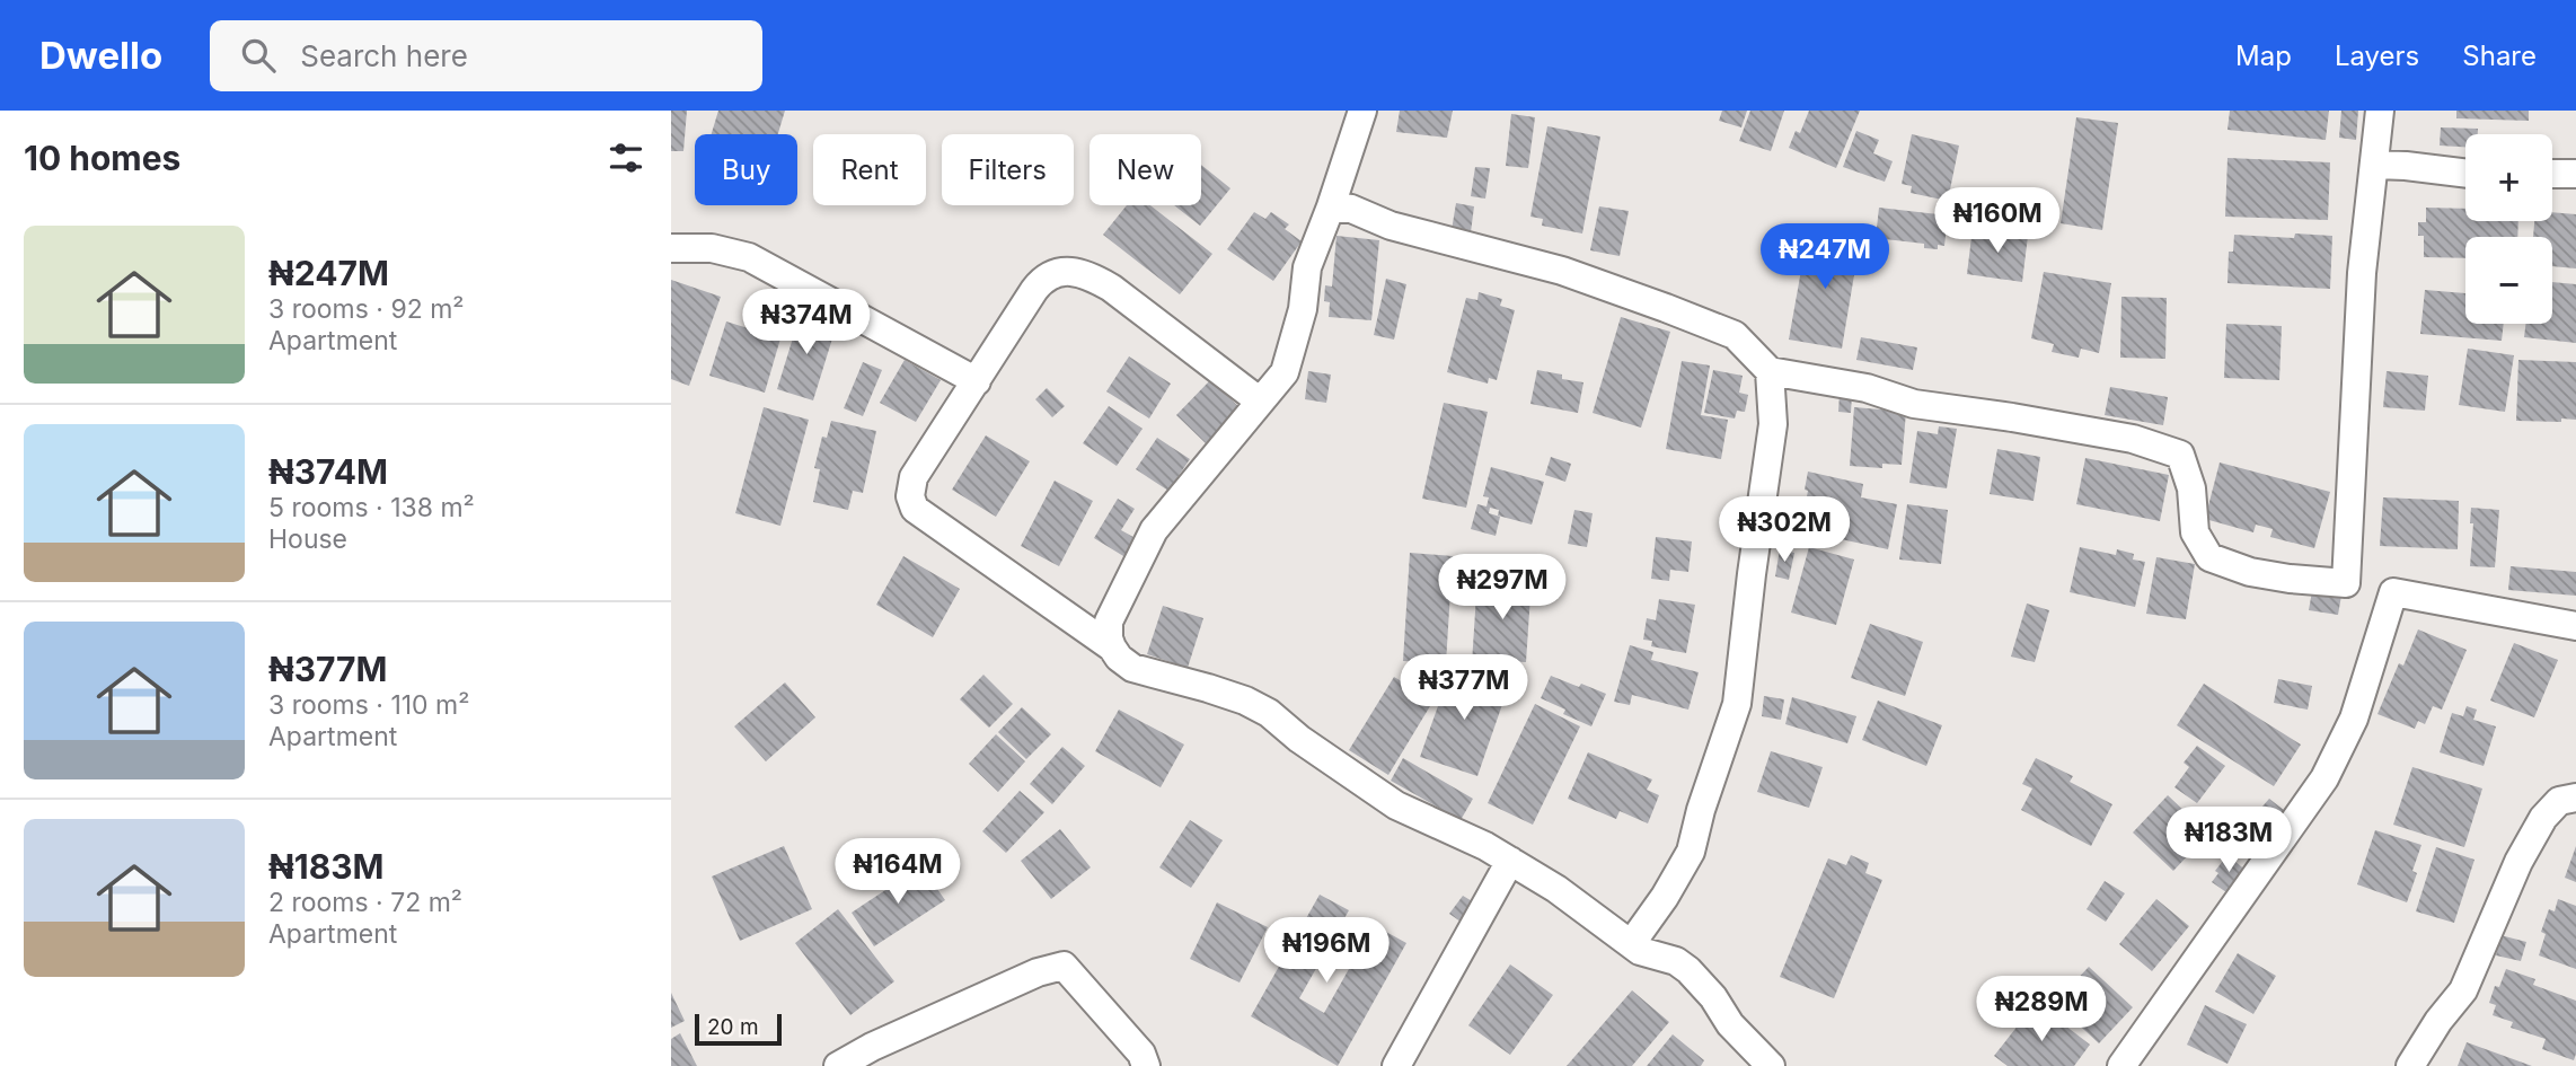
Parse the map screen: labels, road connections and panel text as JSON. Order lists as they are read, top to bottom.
{
  "scale_bar": "20 m",
  "page": {
    "header": "Dwello",
    "search": "Search here",
    "nav": ["Map", "Layers", "Share"],
    "heading": "10 homes",
    "map_buttons": ["+", "−"],
    "chip": [
      "Buy",
      "Rent",
      "Filters",
      "New"
    ],
    "price": [
      "₦160M",
      "₦247M",
      "₦374M",
      "₦302M",
      "₦297M",
      "₦377M",
      "₦183M",
      "₦164M",
      "₦196M",
      "₦289M"
    ],
    "list": [
      {
        "name": "₦247M",
        "note": "3 rooms · 92 m² · Apartment"
      },
      {
        "name": "₦374M",
        "note": "5 rooms · 138 m² · House"
      },
      {
        "name": "₦377M",
        "note": "3 rooms · 110 m² · Apartment"
      },
      {
        "name": "₦183M",
        "note": "2 rooms · 72 m² · Apartment"
      }
    ],
    "scale": "20 m"
  }
}
